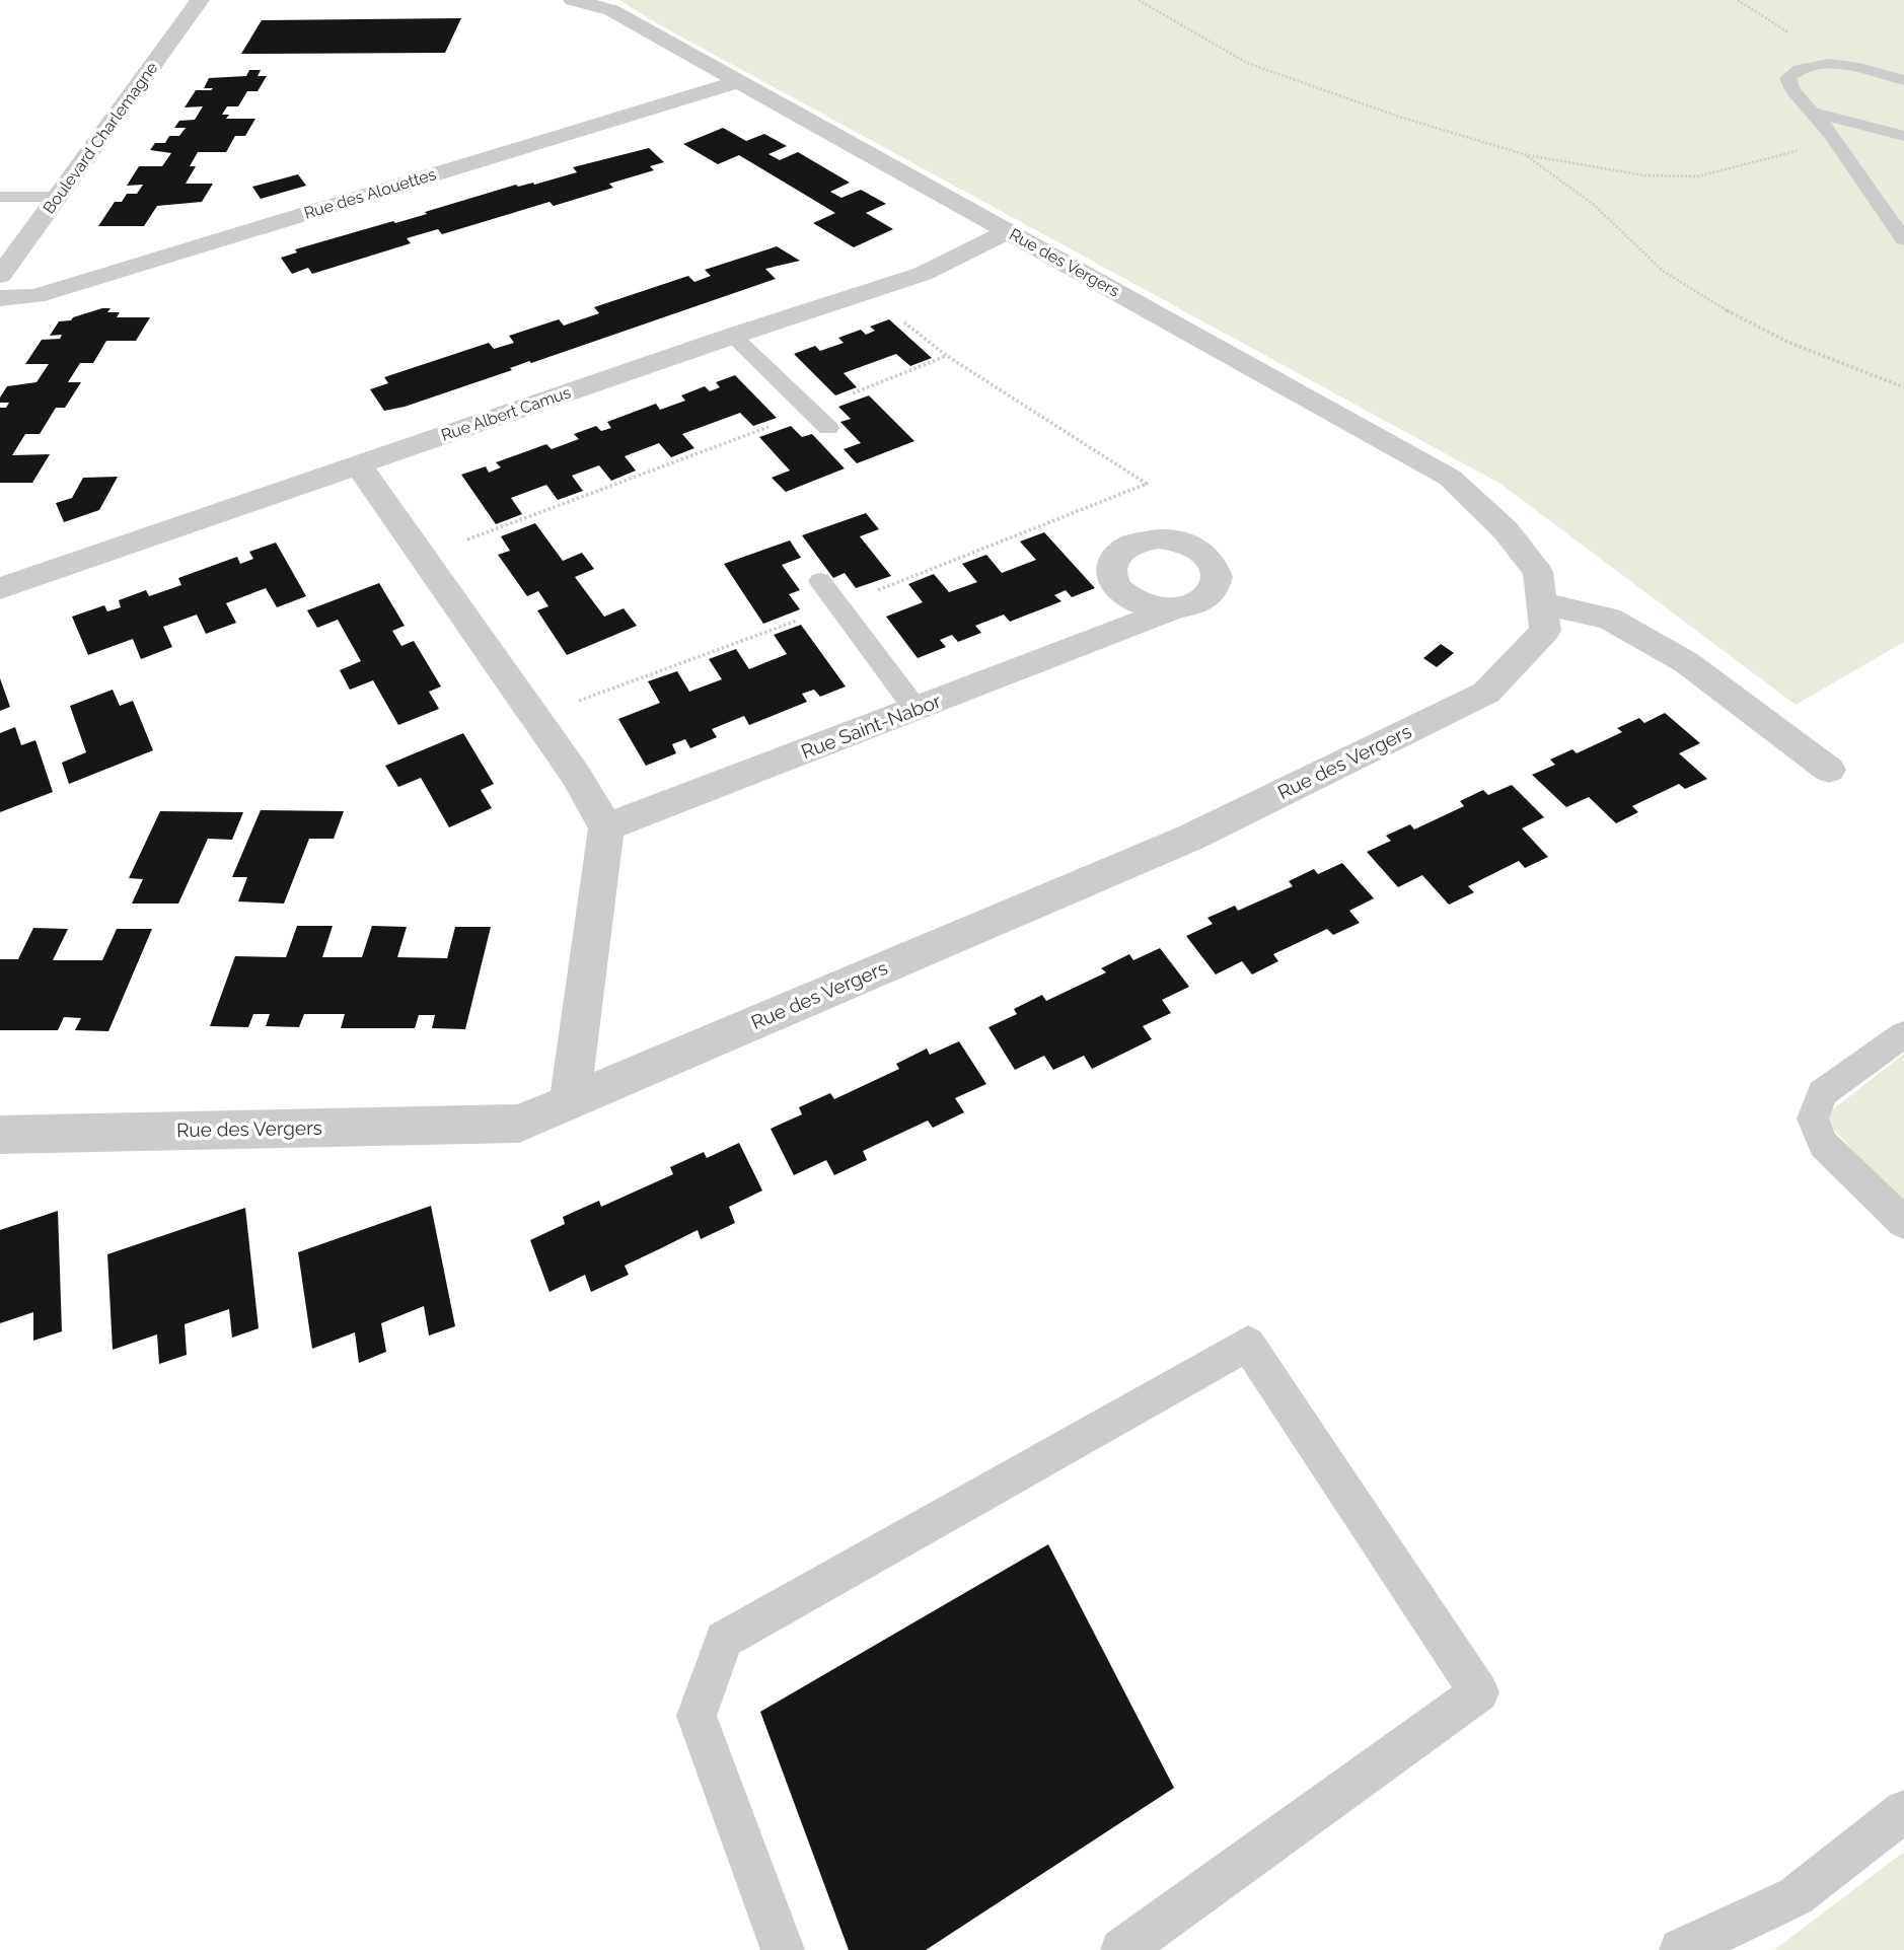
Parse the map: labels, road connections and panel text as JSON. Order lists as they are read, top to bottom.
{
  "streets": {
    "street": [
      "Boulevard Charlemagne",
      "Rue des Alouettes",
      "Rue des Vergers",
      "Rue Albert Camus",
      "Rue Saint-Nabor"
    ]
  },
  "crossings": [
    ["Rue des Alouettes", "Rue des Vergers"],
    ["Rue des Vergers", "Rue Albert Camus"]
  ]
}
